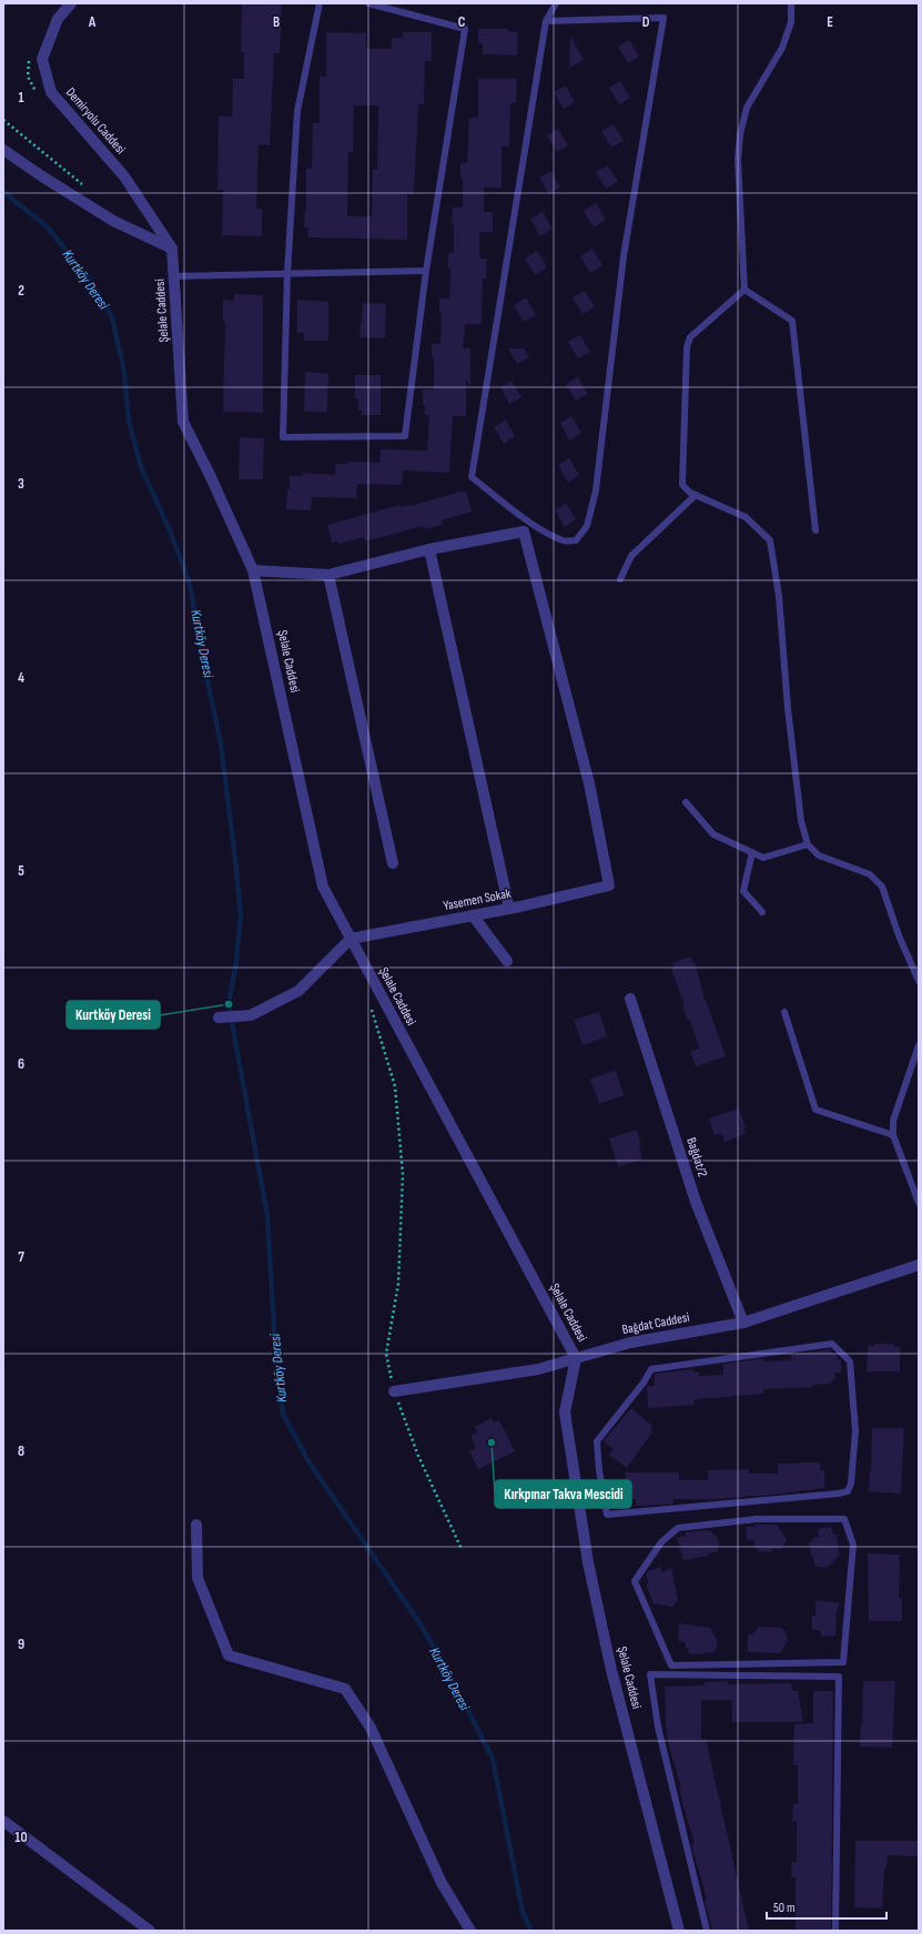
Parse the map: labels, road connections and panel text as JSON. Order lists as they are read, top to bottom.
{
  "streets": {
    "street": [
      "Demiryolu Caddesi",
      "Şelale Caddesi",
      "Yasemen Sokak",
      "Bağdat/2",
      "Bağdat Caddesi"
    ]
  },
  "crossings": [
    ["Demiryolu Caddesi", "Şelale Caddesi"],
    ["Şelale Caddesi", "Yasemen Sokak"],
    ["Şelale Caddesi", "Bağdat Caddesi"],
    ["Bağdat/2", "Bağdat Caddesi"]
  ],
  "water": ["Kurtköy Deresi"],
  "places": ["Kurtköy Deresi", "Kırkpınar Takva Mescidi"],
  "scale_bar": "50 m",
  "grid": {
    "columns": [
      "A",
      "B",
      "C",
      "D",
      "E"
    ],
    "rows": [
      "1",
      "2",
      "3",
      "4",
      "5",
      "6",
      "7",
      "8",
      "9",
      "10"
    ]
  }
}
